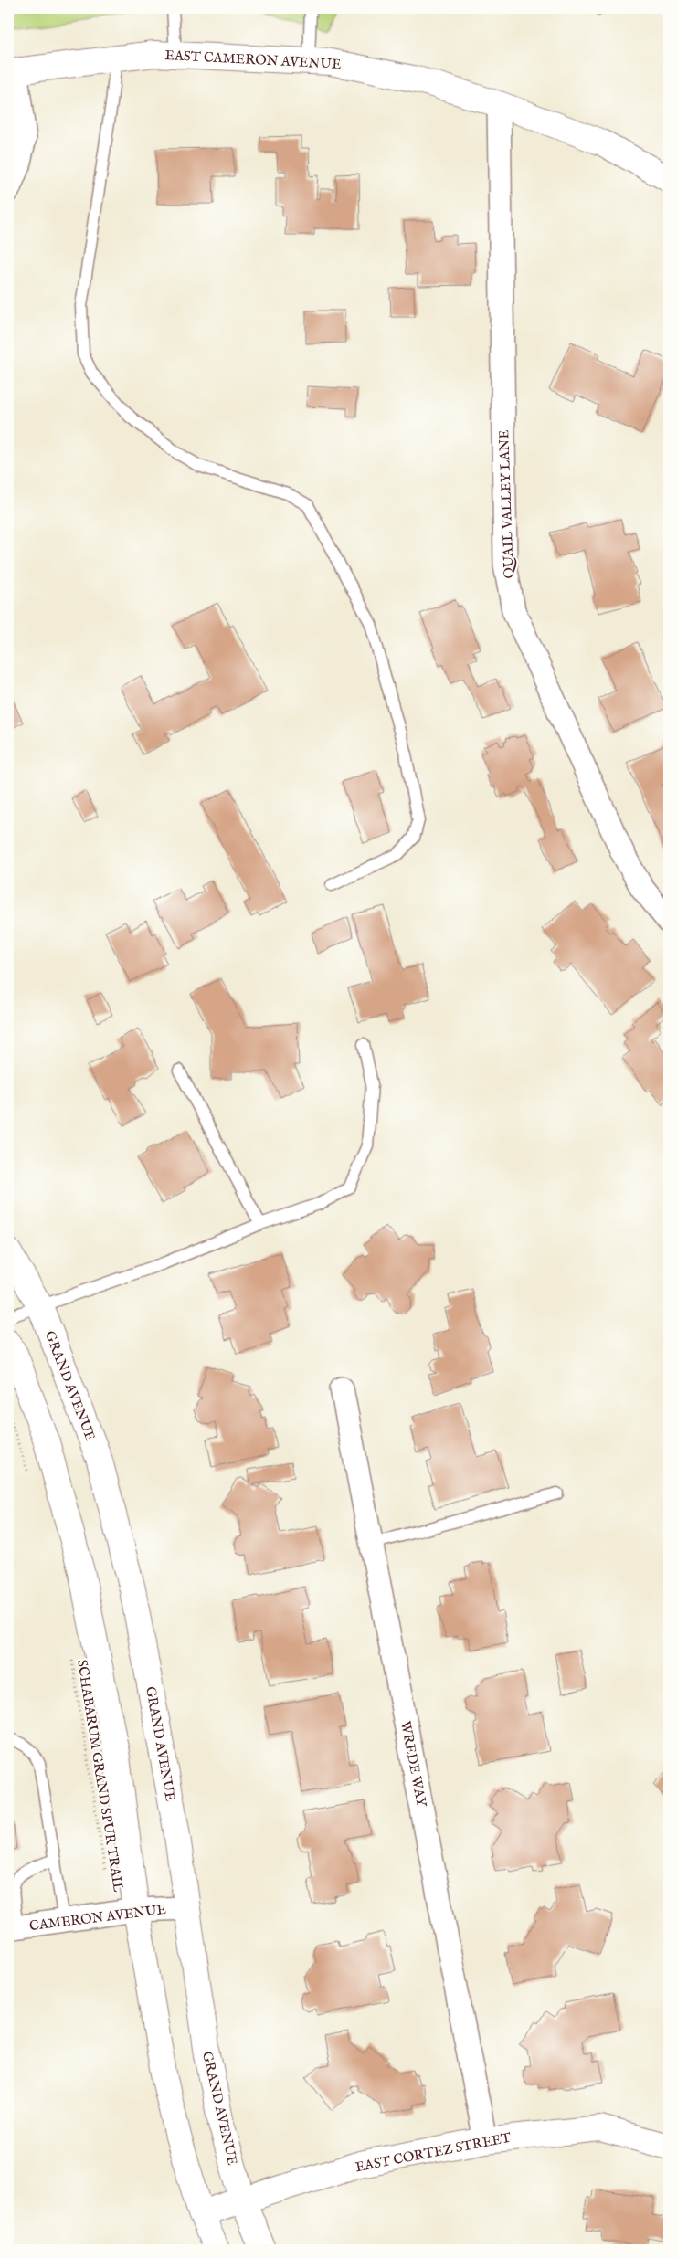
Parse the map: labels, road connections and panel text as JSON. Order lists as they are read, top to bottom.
{
  "streets": {
    "main road": ["EAST CAMERON AVENUE", "GRAND AVENUE", "EAST CORTEZ STREET"],
    "street": ["QUAIL VALLEY LANE", "WREDE WAY", "CAMERON AVENUE"],
    "path": ["SCHABARUM GRAND SPUR TRAIL"]
  },
  "crossings": [
    ["EAST CAMERON AVENUE", "QUAIL VALLEY LANE"],
    ["GRAND AVENUE", "CAMERON AVENUE"],
    ["GRAND AVENUE", "EAST CORTEZ STREET"],
    ["WREDE WAY", "EAST CORTEZ STREET"]
  ]
}
